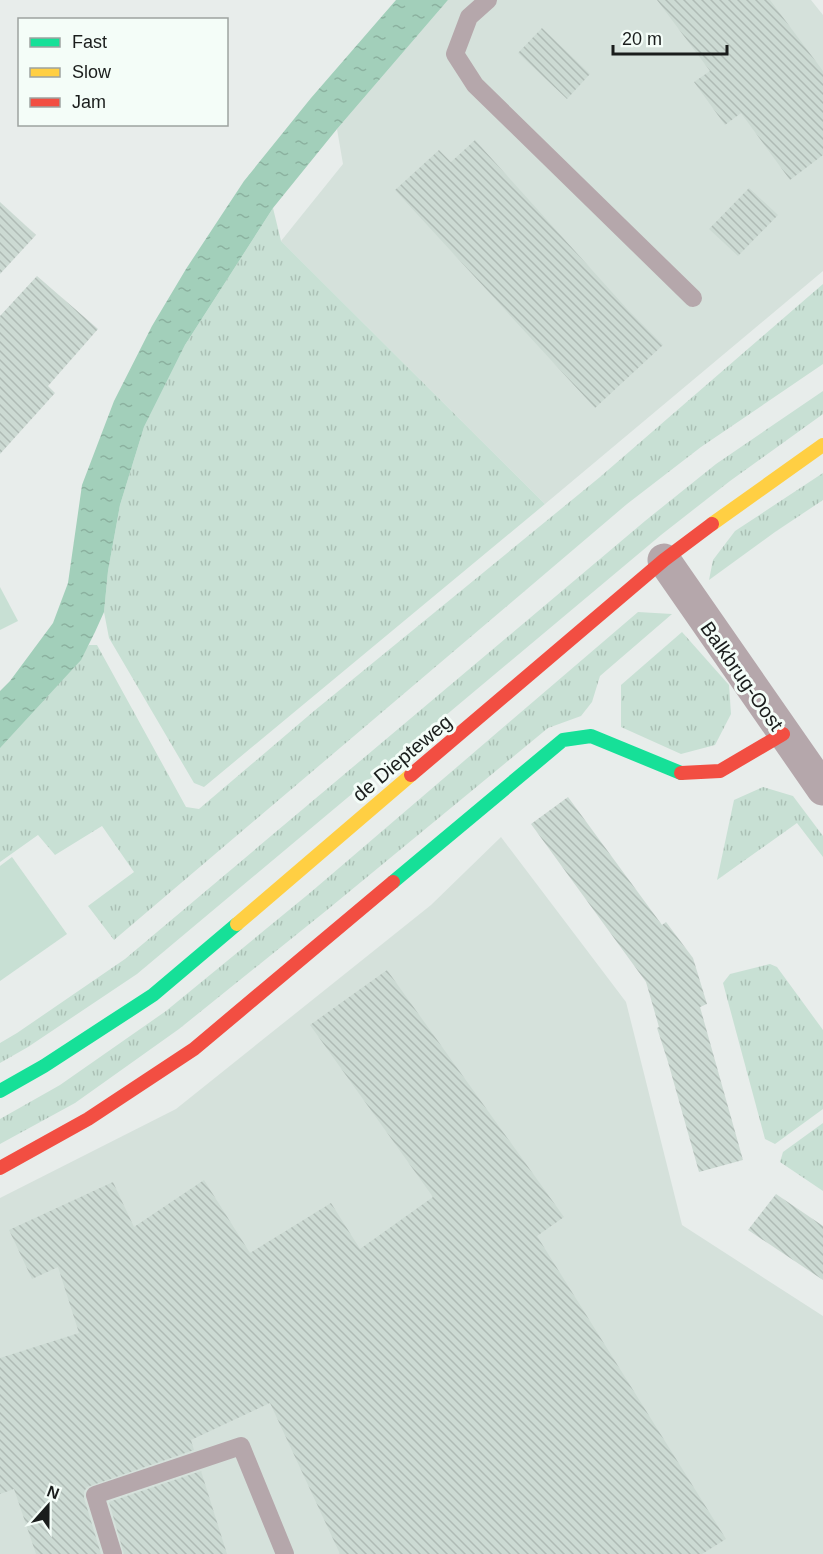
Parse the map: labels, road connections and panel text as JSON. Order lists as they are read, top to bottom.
{
  "streets": {
    "street": ["Balkbrug-Oost", "de Diepteweg"]
  },
  "crossings": [
    ["Balkbrug-Oost", "de Diepteweg"]
  ],
  "legend": ["Fast", "Slow", "Jam"],
  "scale_bar": "20 m",
  "north": "top"
}
